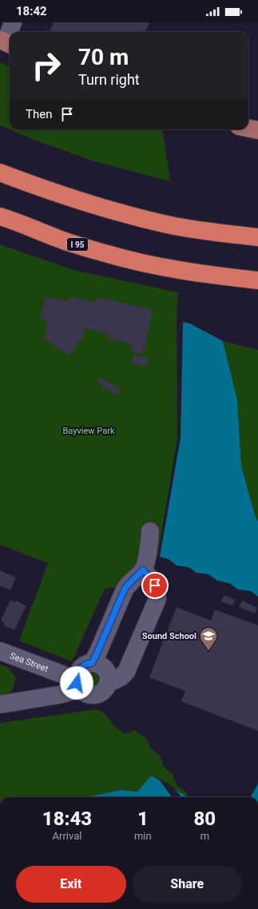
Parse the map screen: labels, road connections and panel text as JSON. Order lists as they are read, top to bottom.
{
  "streets": {
    "highway": ["I 95"],
    "street": ["Sea Street"]
  },
  "parks": ["Bayview Park"],
  "places": {
    "school or university": ["Sound School"]
  },
  "page": {
    "status": "18:42",
    "turn": ["70 m", "Turn right"],
    "then": "Then",
    "eta": [
      "18:43",
      "Arrival",
      "1",
      "min",
      "80",
      "m"
    ],
    "buttons": ["Exit", "Share"]
  }
}
